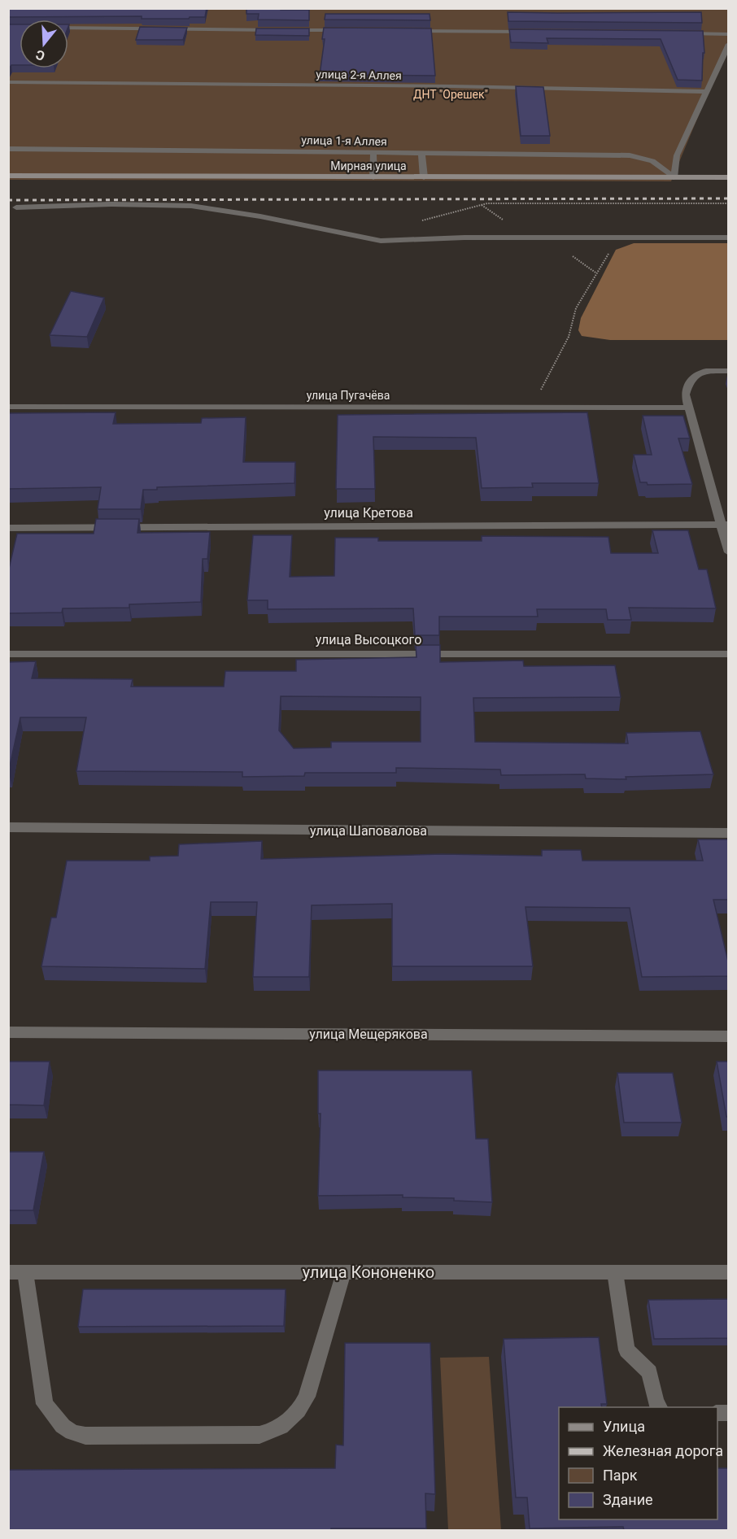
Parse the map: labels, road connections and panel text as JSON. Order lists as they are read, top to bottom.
{
  "streets": {
    "street": [
      "улица 2-я Аллея",
      "улица 1-я Аллея",
      "Мирная улица",
      "улица Пугачёва",
      "улица Кретова",
      "улица Высоцкого",
      "улица Шаповалова",
      "улица Мещерякова",
      "улица Кононенко"
    ]
  },
  "crossings": [
    ["улица 1-я Аллея", "Мирная улица"]
  ],
  "parks": ["ДНТ \"Орешек\""],
  "legend": [
    "Улица",
    "Железная дорога",
    "Парк",
    "Здание"
  ],
  "north": "bottom"
}
